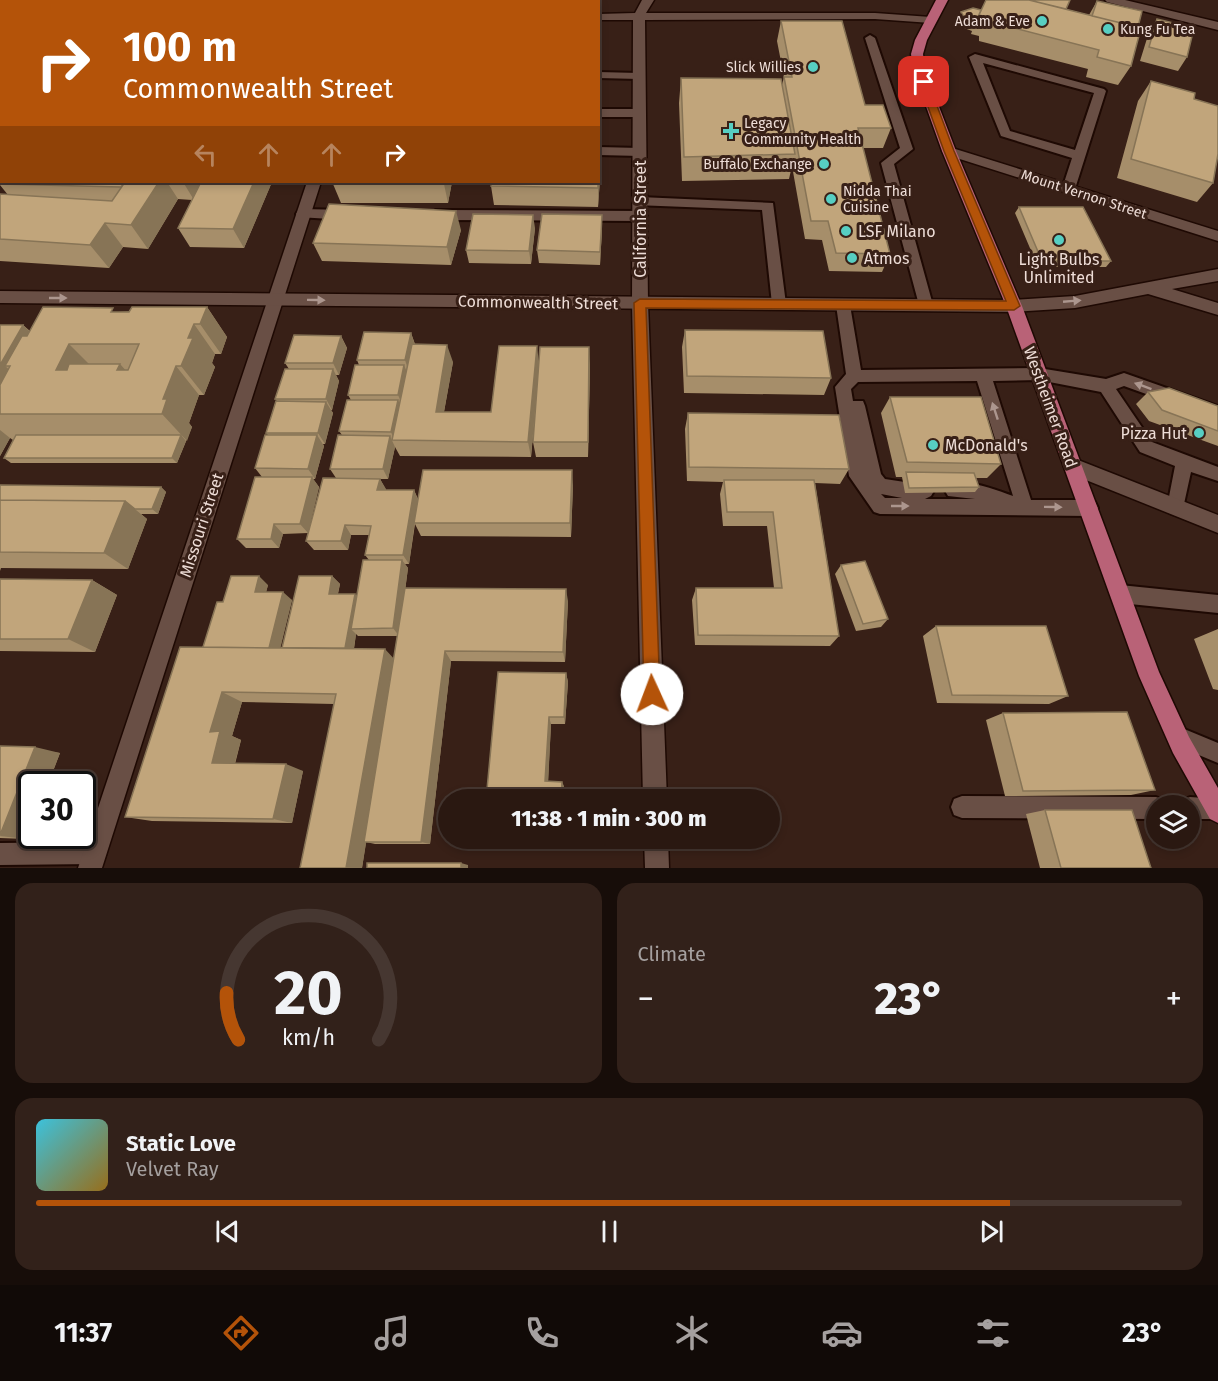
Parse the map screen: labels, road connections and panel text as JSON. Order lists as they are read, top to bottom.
{
  "streets": {
    "main road": ["Westheimer Road"],
    "street": [
      "Mount Vernon Street",
      "California Street",
      "Commonwealth Street",
      "Missouri Street"
    ]
  },
  "crossings": [
    ["Mount Vernon Street", "Westheimer Road"],
    ["California Street", "Commonwealth Street"],
    ["Commonwealth Street", "Westheimer Road"],
    ["Commonwealth Street", "Missouri Street"]
  ],
  "one_way": ["Commonwealth Street"],
  "places": {
    "other": [
      "Adam & Eve",
      "Kung Fu Tea",
      "Slick Willies",
      "Buffalo Exchange",
      "Nidda Thai Cuisine",
      "LSF Milano",
      "Light Bulbs Unlimited",
      "Atmos",
      "Pizza Hut",
      "McDonald's"
    ],
    "health": ["Legacy Community Health"]
  },
  "page": {
    "turn": ["100 m", "Commonwealth Street"],
    "limit": "30",
    "trip": "11:38 · 1 min · 300 m",
    "tile": "Climate",
    "heat": ["−", "23°", "+"],
    "song": ["Static Love", "Velvet Ray"],
    "tabs": ["11:37", "23°"],
    "gauge": ["20", "km/h"]
  }
}
